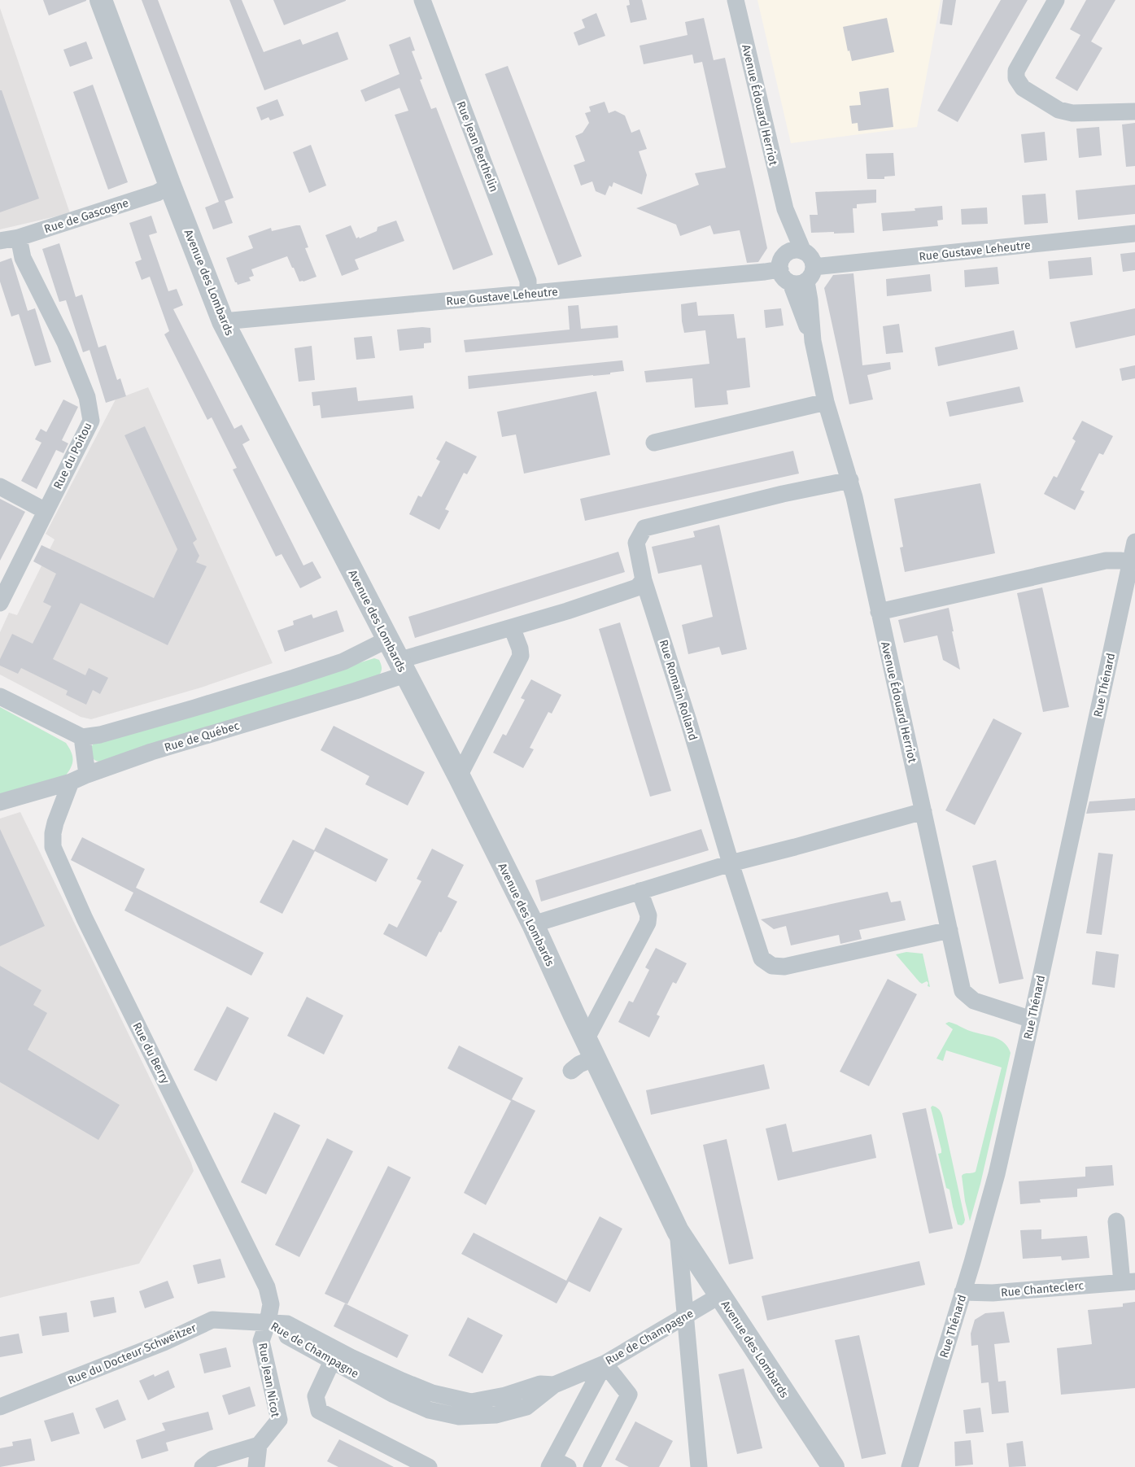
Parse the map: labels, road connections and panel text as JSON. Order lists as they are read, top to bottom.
{
  "streets": {
    "street": [
      "Avenue Édouard Herriot",
      "Rue Jean Berthelin",
      "Rue de Gascogne",
      "Rue Gustave Leheutre",
      "Avenue des Lombards",
      "Rue du Poitou",
      "Rue Thénard",
      "Rue Romain Rolland",
      "Rue de Québec",
      "Rue du Berry",
      "Rue Chanteclerc",
      "Rue de Champagne",
      "Rue du Docteur Schweitzer",
      "Rue Jean Nicot"
    ]
  },
  "crossings": [
    ["Avenue Édouard Herriot", "Rue Gustave Leheutre"],
    ["Avenue Édouard Herriot", "Rue Thénard"],
    ["Avenue Édouard Herriot", "Rue Romain Rolland"],
    ["Rue Jean Berthelin", "Rue Gustave Leheutre"],
    ["Rue de Gascogne", "Avenue des Lombards"],
    ["Rue de Gascogne", "Rue du Poitou"],
    ["Rue Gustave Leheutre", "Avenue des Lombards"],
    ["Avenue des Lombards", "Rue de Québec"],
    ["Avenue des Lombards", "Rue de Champagne"],
    ["Rue Thénard", "Rue Chanteclerc"],
    ["Rue Romain Rolland", "Rue de Québec"],
    ["Rue de Québec", "Rue du Berry"],
    ["Rue du Berry", "Rue de Champagne"],
    ["Rue du Berry", "Rue du Docteur Schweitzer"],
    ["Rue du Berry", "Rue Jean Nicot"],
    ["Rue de Champagne", "Rue du Docteur Schweitzer"],
    ["Rue de Champagne", "Rue Jean Nicot"],
    ["Rue du Docteur Schweitzer", "Rue Jean Nicot"]
  ]
}
